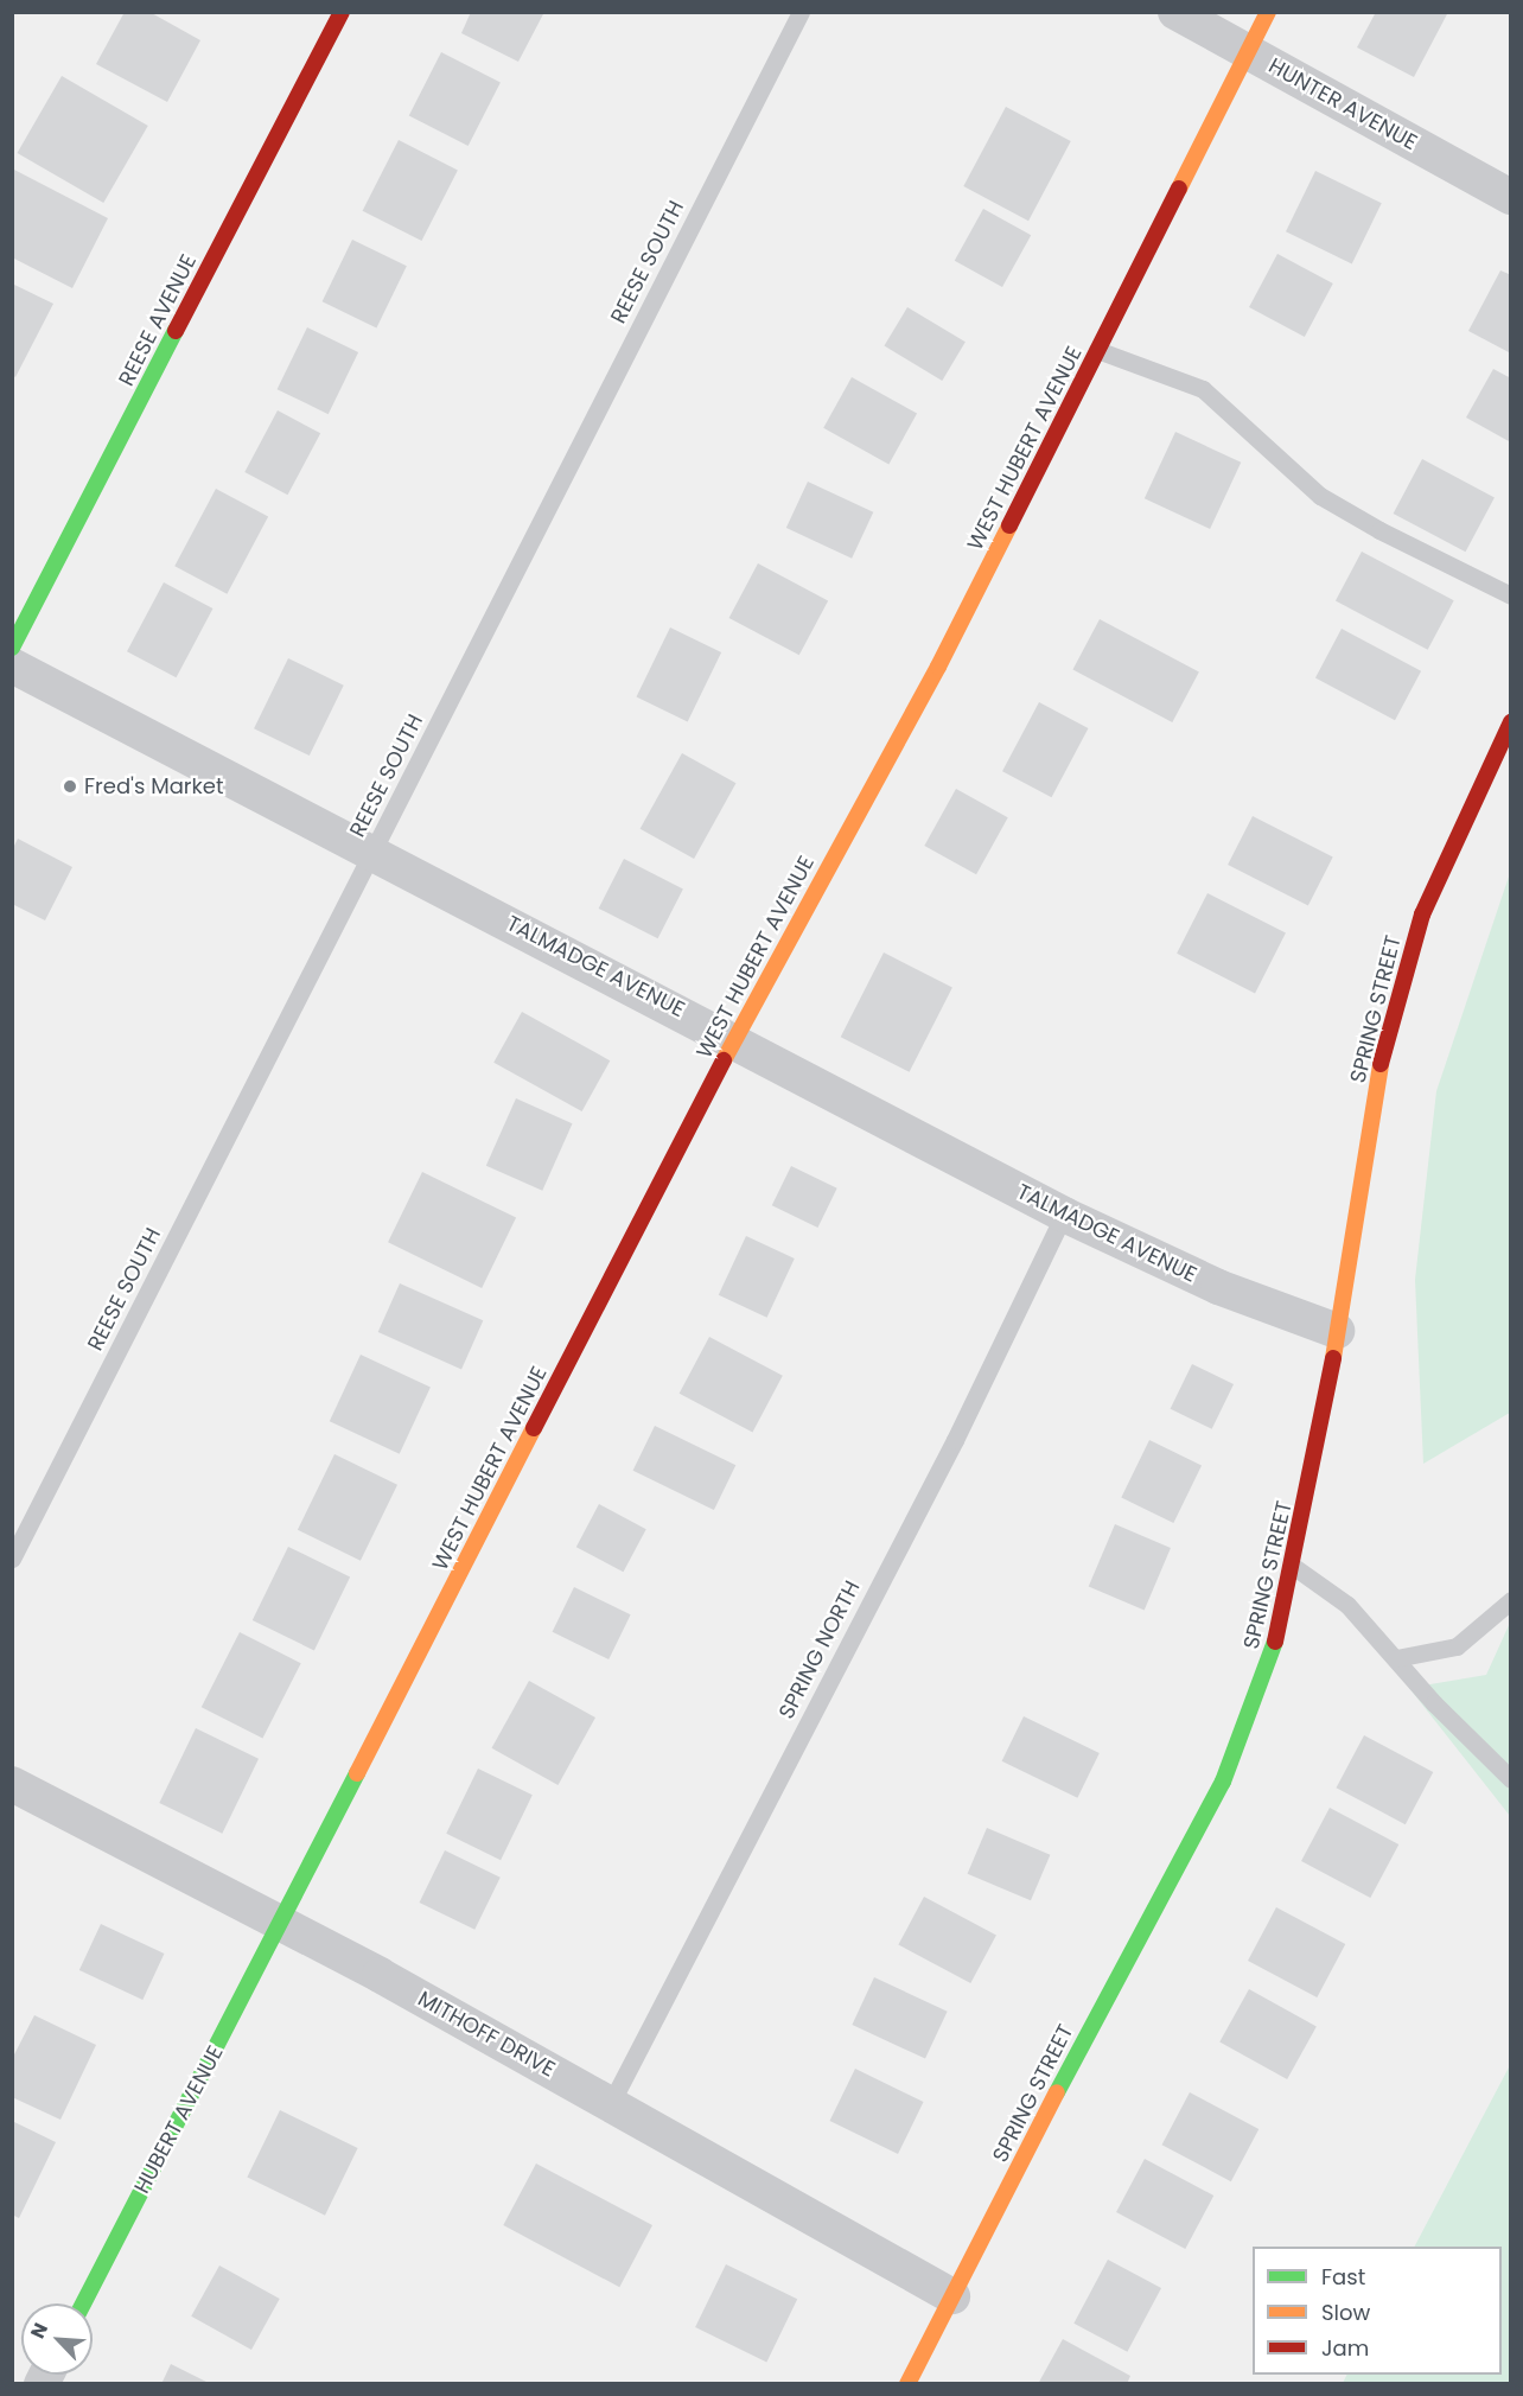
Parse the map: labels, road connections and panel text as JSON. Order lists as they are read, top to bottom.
{
  "streets": {
    "street": [
      "HUNTER AVENUE",
      "REESE AVENUE",
      "WEST HUBERT AVENUE",
      "TALMADGE AVENUE",
      "SPRING STREET",
      "MITHOFF DRIVE",
      "HUBERT AVENUE"
    ],
    "lane": ["REESE SOUTH", "SPRING NORTH"]
  },
  "crossings": [
    ["HUNTER AVENUE", "WEST HUBERT AVENUE"],
    ["REESE SOUTH", "TALMADGE AVENUE"],
    ["WEST HUBERT AVENUE", "TALMADGE AVENUE"],
    ["WEST HUBERT AVENUE", "MITHOFF DRIVE"],
    ["WEST HUBERT AVENUE", "HUBERT AVENUE"],
    ["TALMADGE AVENUE", "SPRING STREET"],
    ["TALMADGE AVENUE", "SPRING NORTH"],
    ["SPRING STREET", "MITHOFF DRIVE"],
    ["SPRING NORTH", "MITHOFF DRIVE"],
    ["MITHOFF DRIVE", "HUBERT AVENUE"]
  ],
  "places": ["Fred's Market"],
  "legend": ["Fast", "Slow", "Jam"],
  "north": "top left"
}
